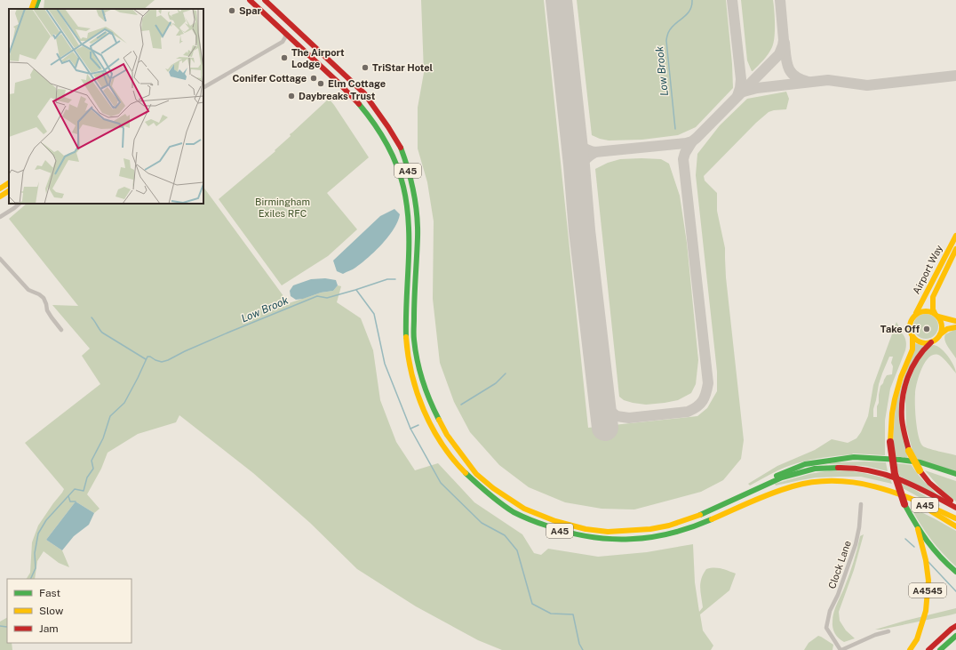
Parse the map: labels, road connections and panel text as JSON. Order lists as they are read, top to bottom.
{
  "streets": {
    "main road": ["A45", "Airport Way", "A4545"],
    "street": ["Clock Lane"]
  },
  "water": ["Low Brook"],
  "parks": ["Birmingham Exiles RFC"],
  "places": [
    "Spar",
    "The Airport Lodge",
    "TriStar Hotel",
    "Conifer Cottage",
    "Elm Cottage",
    "Daybreaks Trust",
    "Take Off"
  ],
  "legend": ["Fast", "Slow", "Jam"]
}
